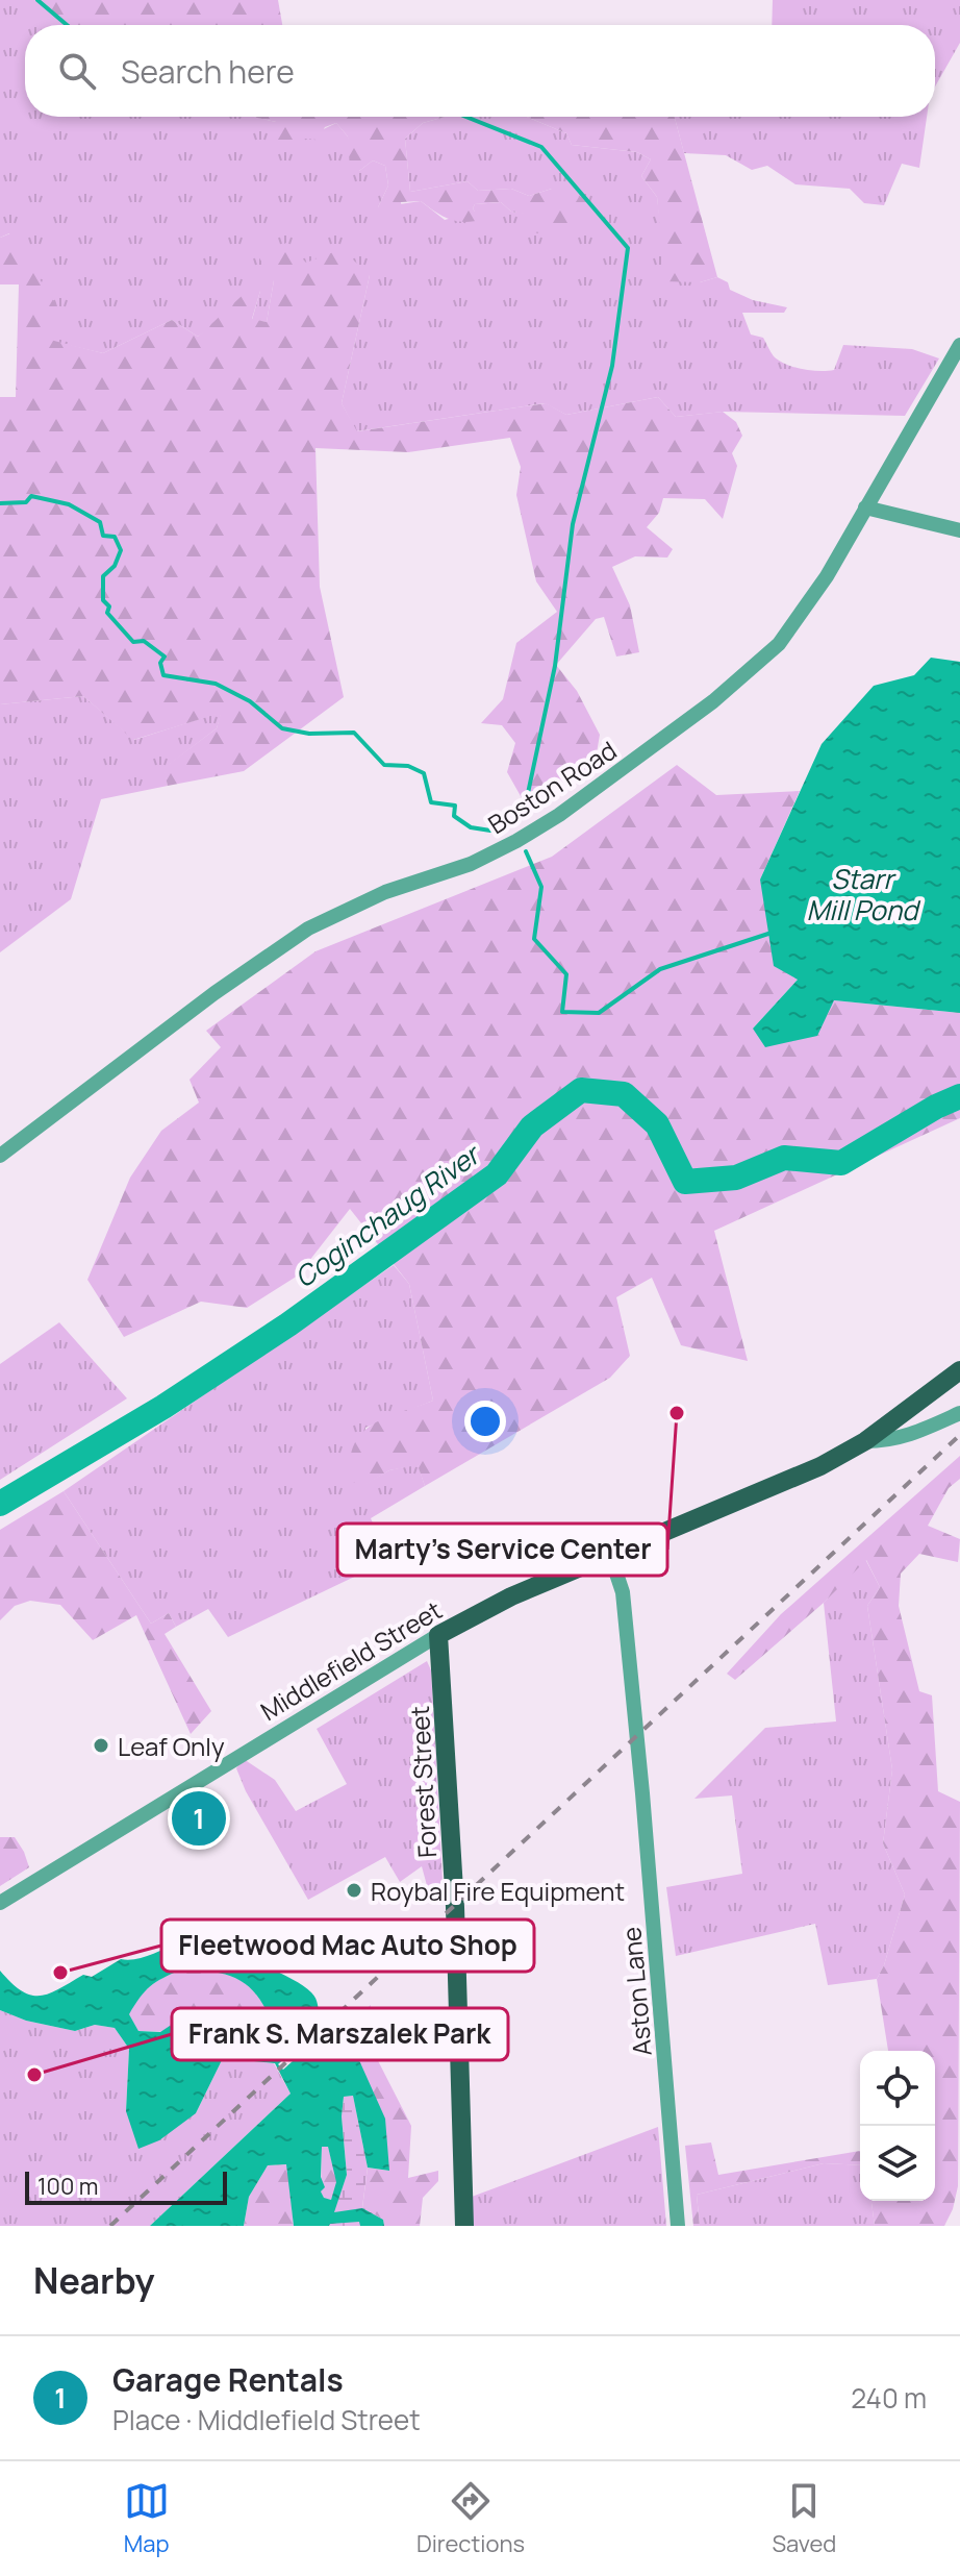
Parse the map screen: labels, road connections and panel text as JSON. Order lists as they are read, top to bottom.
{
  "streets": {
    "main road": ["Middlefield Street", "Forest Street"],
    "street": ["Boston Road", "Aston Lane"]
  },
  "crossings": [
    ["Middlefield Street", "Forest Street"],
    ["Middlefield Street", "Aston Lane"]
  ],
  "water": ["Starr Mill Pond", "Coginchaug River"],
  "places": [
    "Marty's Service Center",
    "Leaf Only",
    "Roybal Fire Equipment",
    "Fleetwood Mac Auto Shop",
    "Frank S. Marszalek Park"
  ],
  "scale_bar": "100 m",
  "page": {
    "search": "Search here",
    "pins": "1",
    "scale": "100 m",
    "heading": "Nearby",
    "list": [
      {
        "mark": "1",
        "name": "Garage Rentals",
        "note": "Place · Middlefield Street",
        "value": "240 m"
      }
    ],
    "nav": ["Map", "Directions", "Saved"]
  }
}
